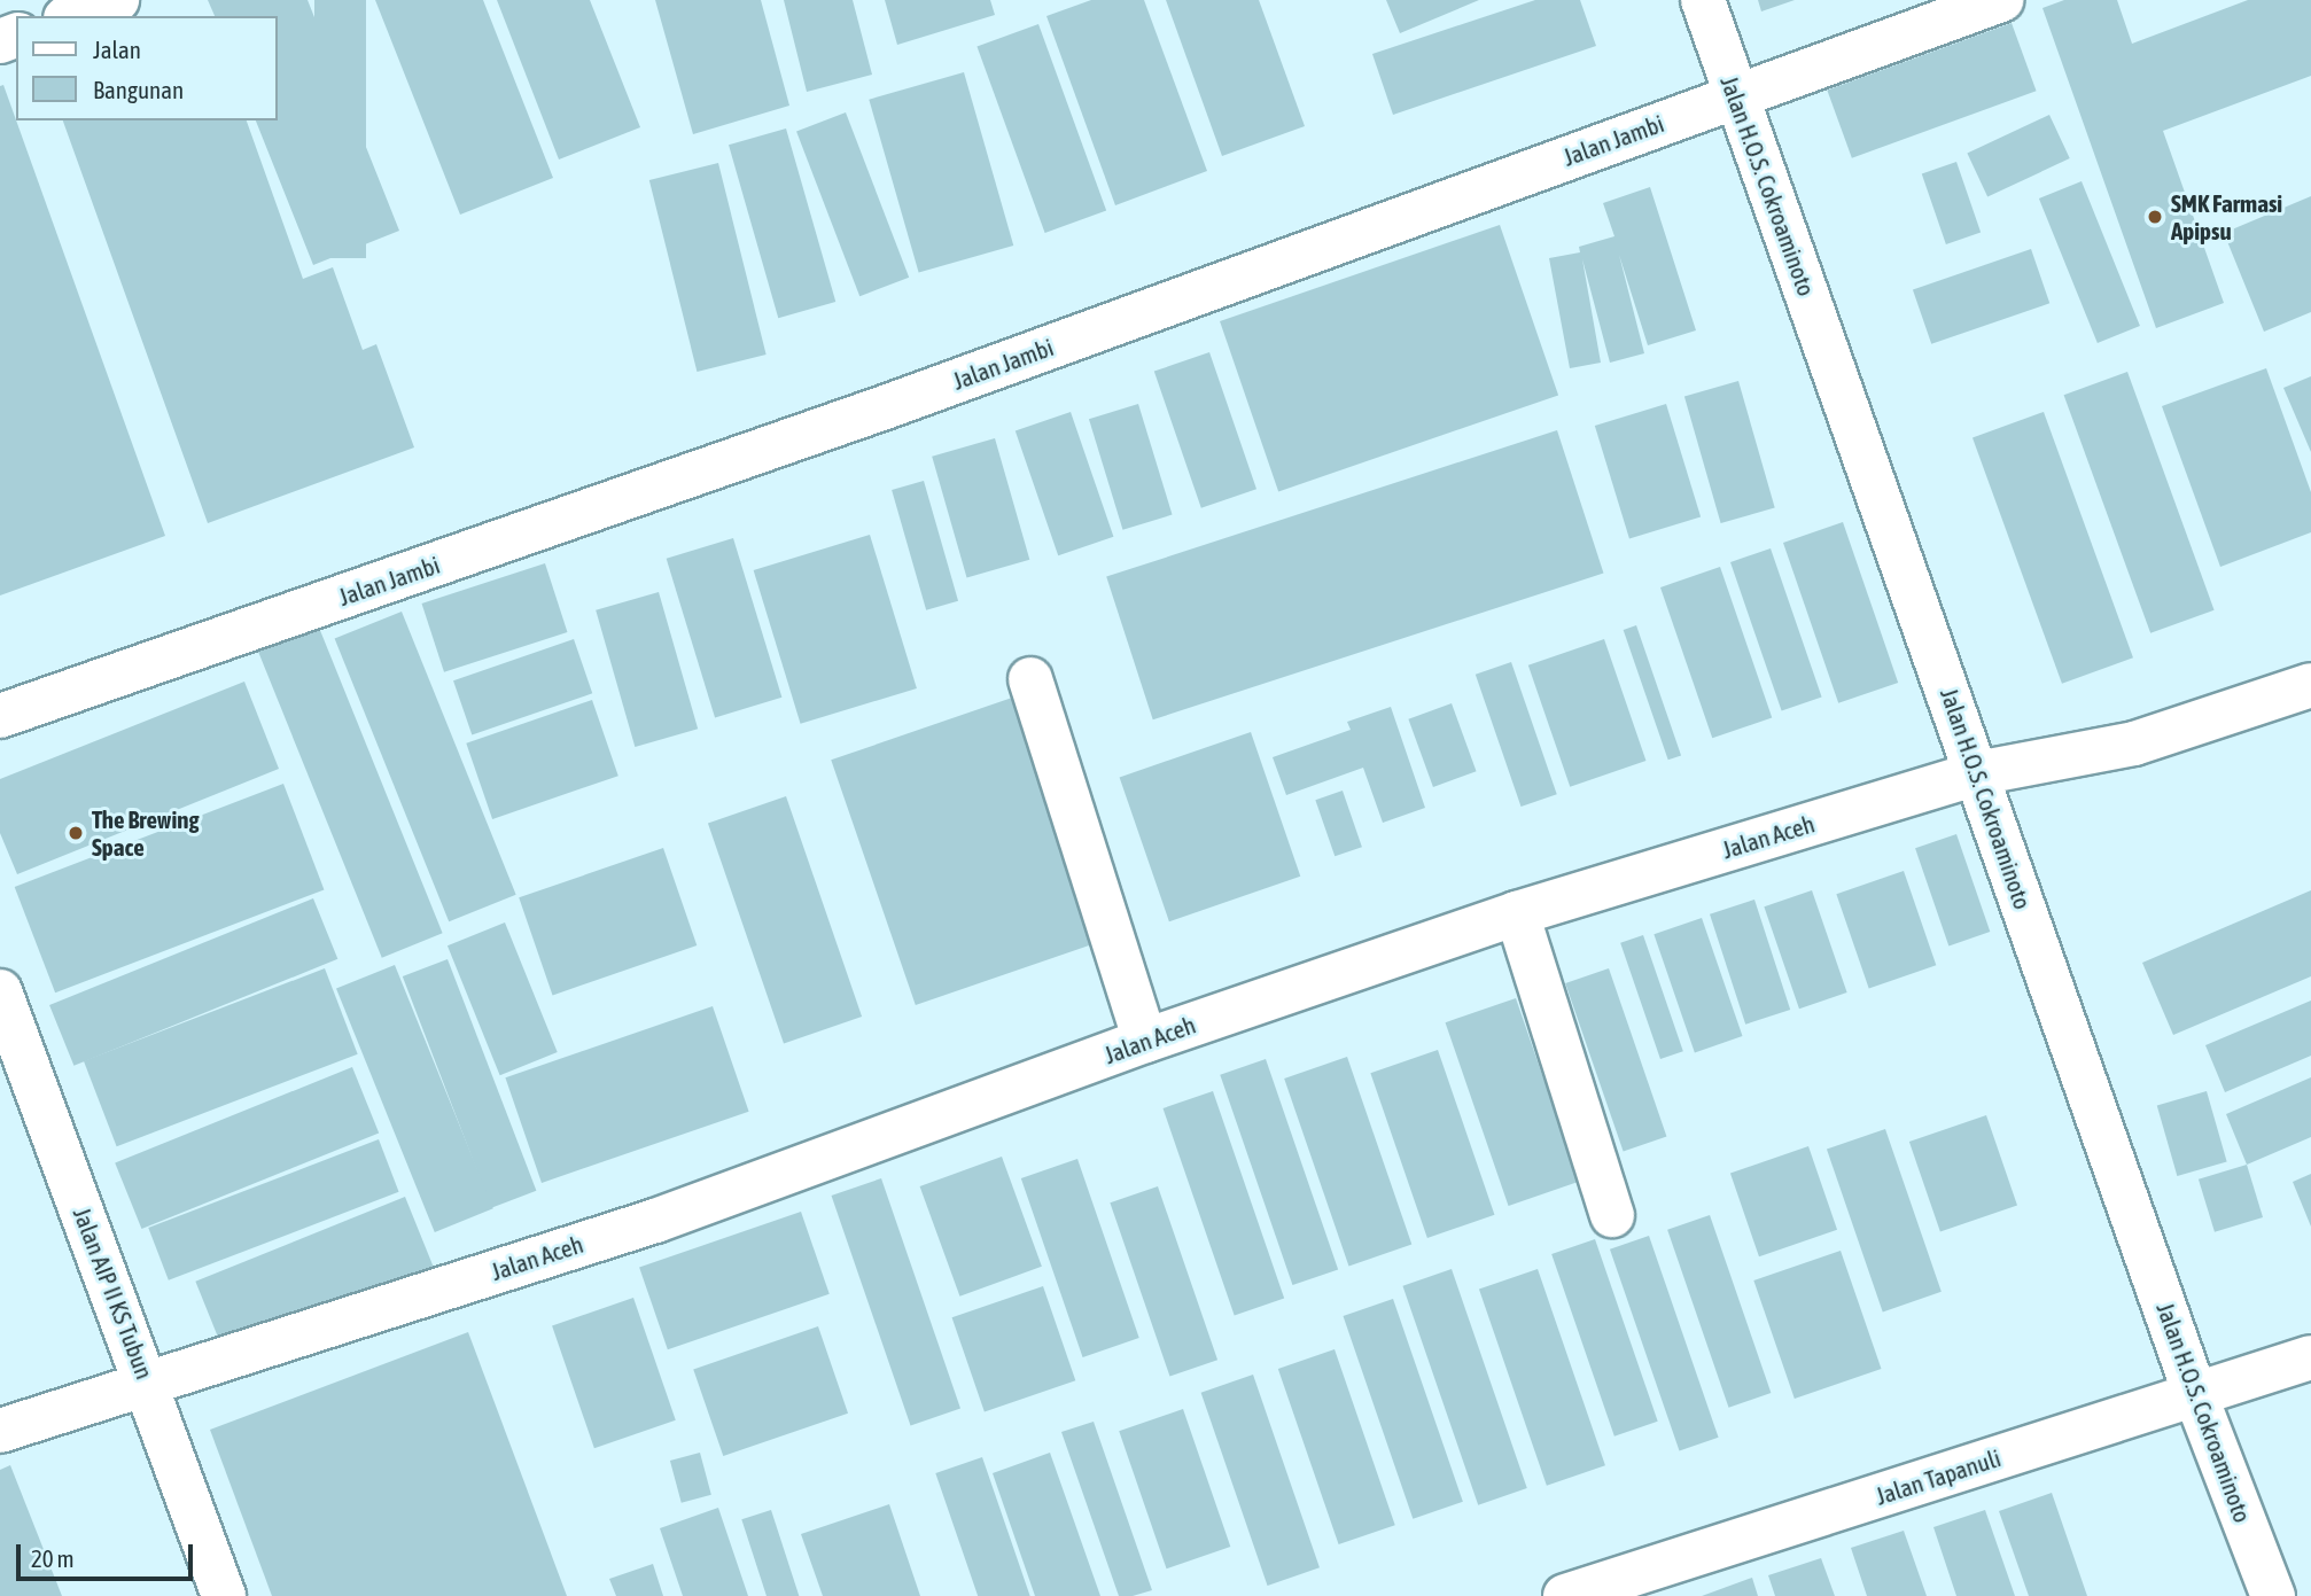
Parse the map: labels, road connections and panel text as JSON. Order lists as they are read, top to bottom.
{
  "streets": {
    "street": [
      "Jalan Jambi",
      "Jalan H.O.S. Cokroaminoto",
      "Jalan Aceh",
      "Jalan AIP II KS Tubun",
      "Jalan Tapanuli"
    ]
  },
  "crossings": [
    ["Jalan Jambi", "Jalan H.O.S. Cokroaminoto"],
    ["Jalan H.O.S. Cokroaminoto", "Jalan Aceh"],
    ["Jalan H.O.S. Cokroaminoto", "Jalan Tapanuli"],
    ["Jalan Aceh", "Jalan AIP II KS Tubun"]
  ],
  "places": ["SMK Farmasi Apipsu", "The Brewing Space"],
  "legend": ["Jalan", "Bangunan"],
  "scale_bar": "20 m"
}
